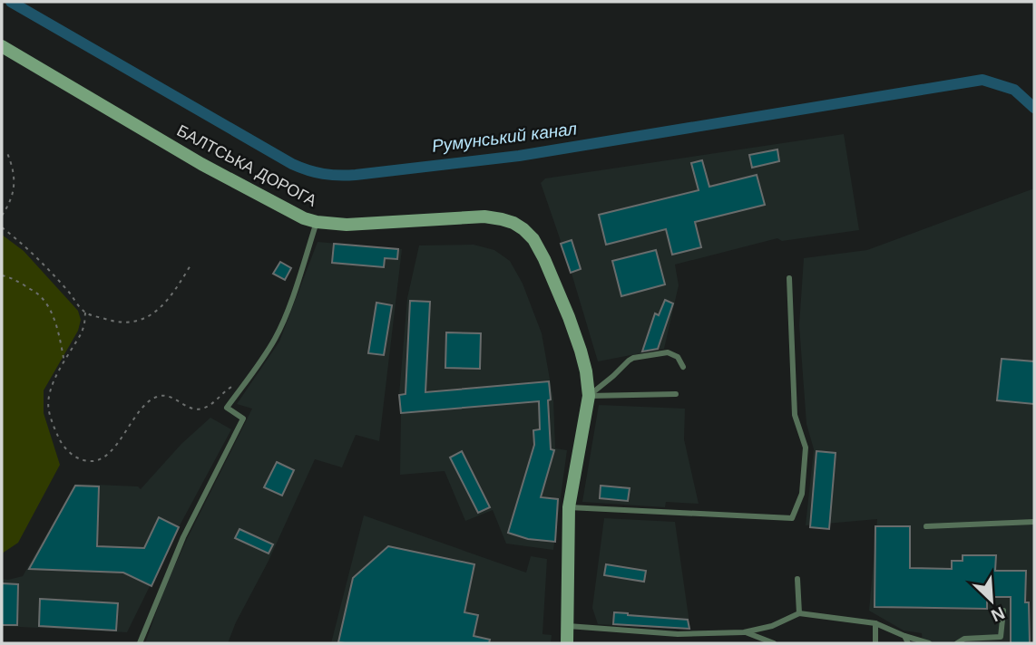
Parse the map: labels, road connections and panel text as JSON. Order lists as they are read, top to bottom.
{
  "streets": {
    "main road": ["БАЛТСЬКА ДОРОГА"]
  },
  "water": ["Румунський канал"],
  "north": "bottom right"
}
